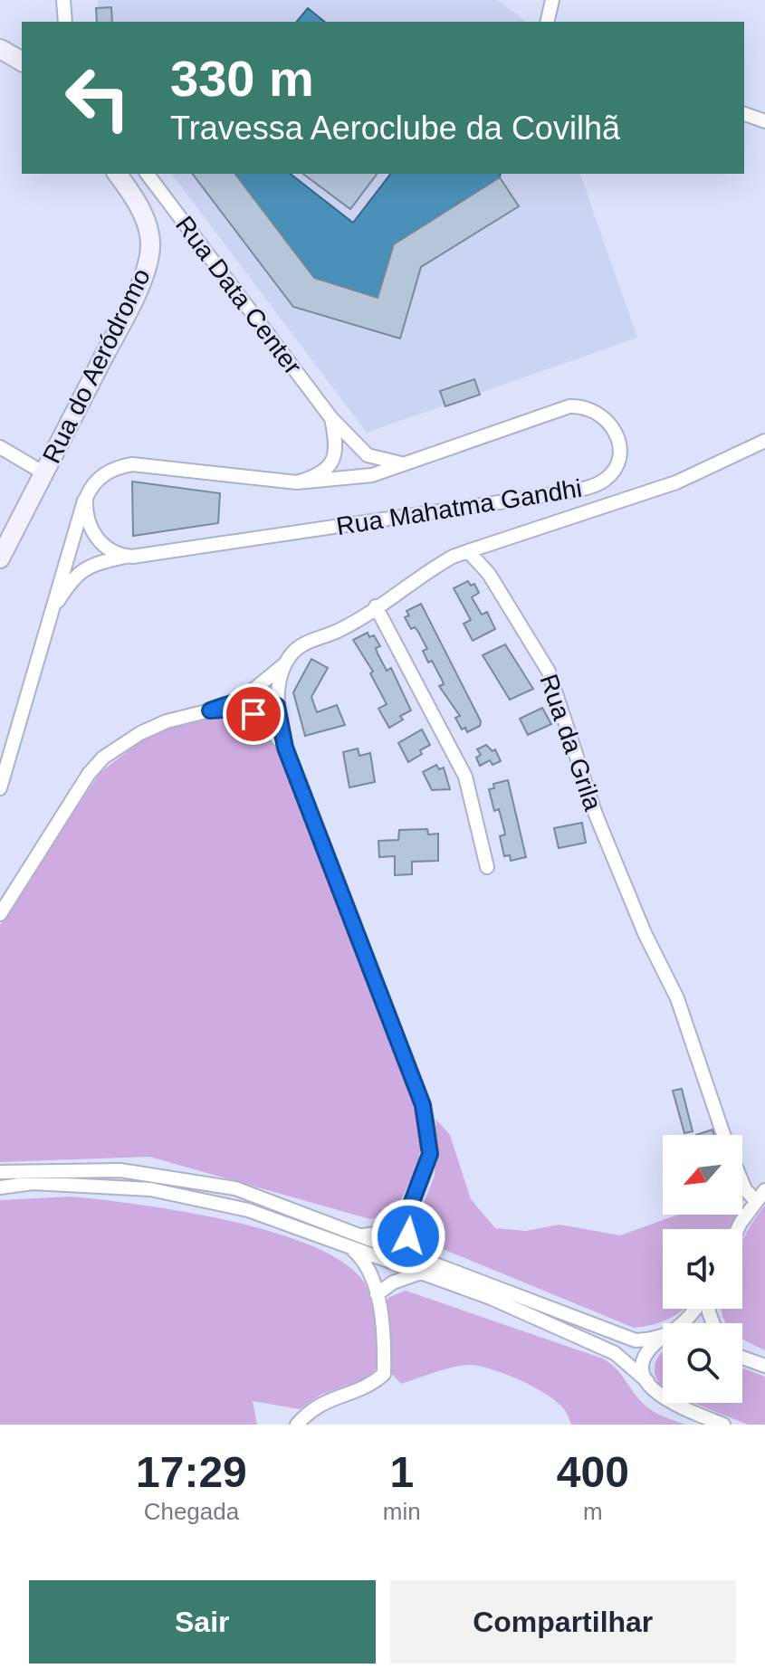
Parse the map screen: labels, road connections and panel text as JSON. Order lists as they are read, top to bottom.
{
  "streets": {
    "main road": ["Rua do Aeródromo"],
    "street": ["Rua Data Center", "Rua Mahatma Gandhi", "Rua da Grila"]
  },
  "crossings": [
    ["Rua Data Center", "Rua Mahatma Gandhi"]
  ],
  "north": "bottom left",
  "page": {
    "turn": ["330 m", "Travessa Aeroclube da Covilhã"],
    "eta": [
      "17:29",
      "Chegada",
      "1",
      "min",
      "400",
      "m"
    ],
    "buttons": ["Sair", "Compartilhar"]
  }
}
